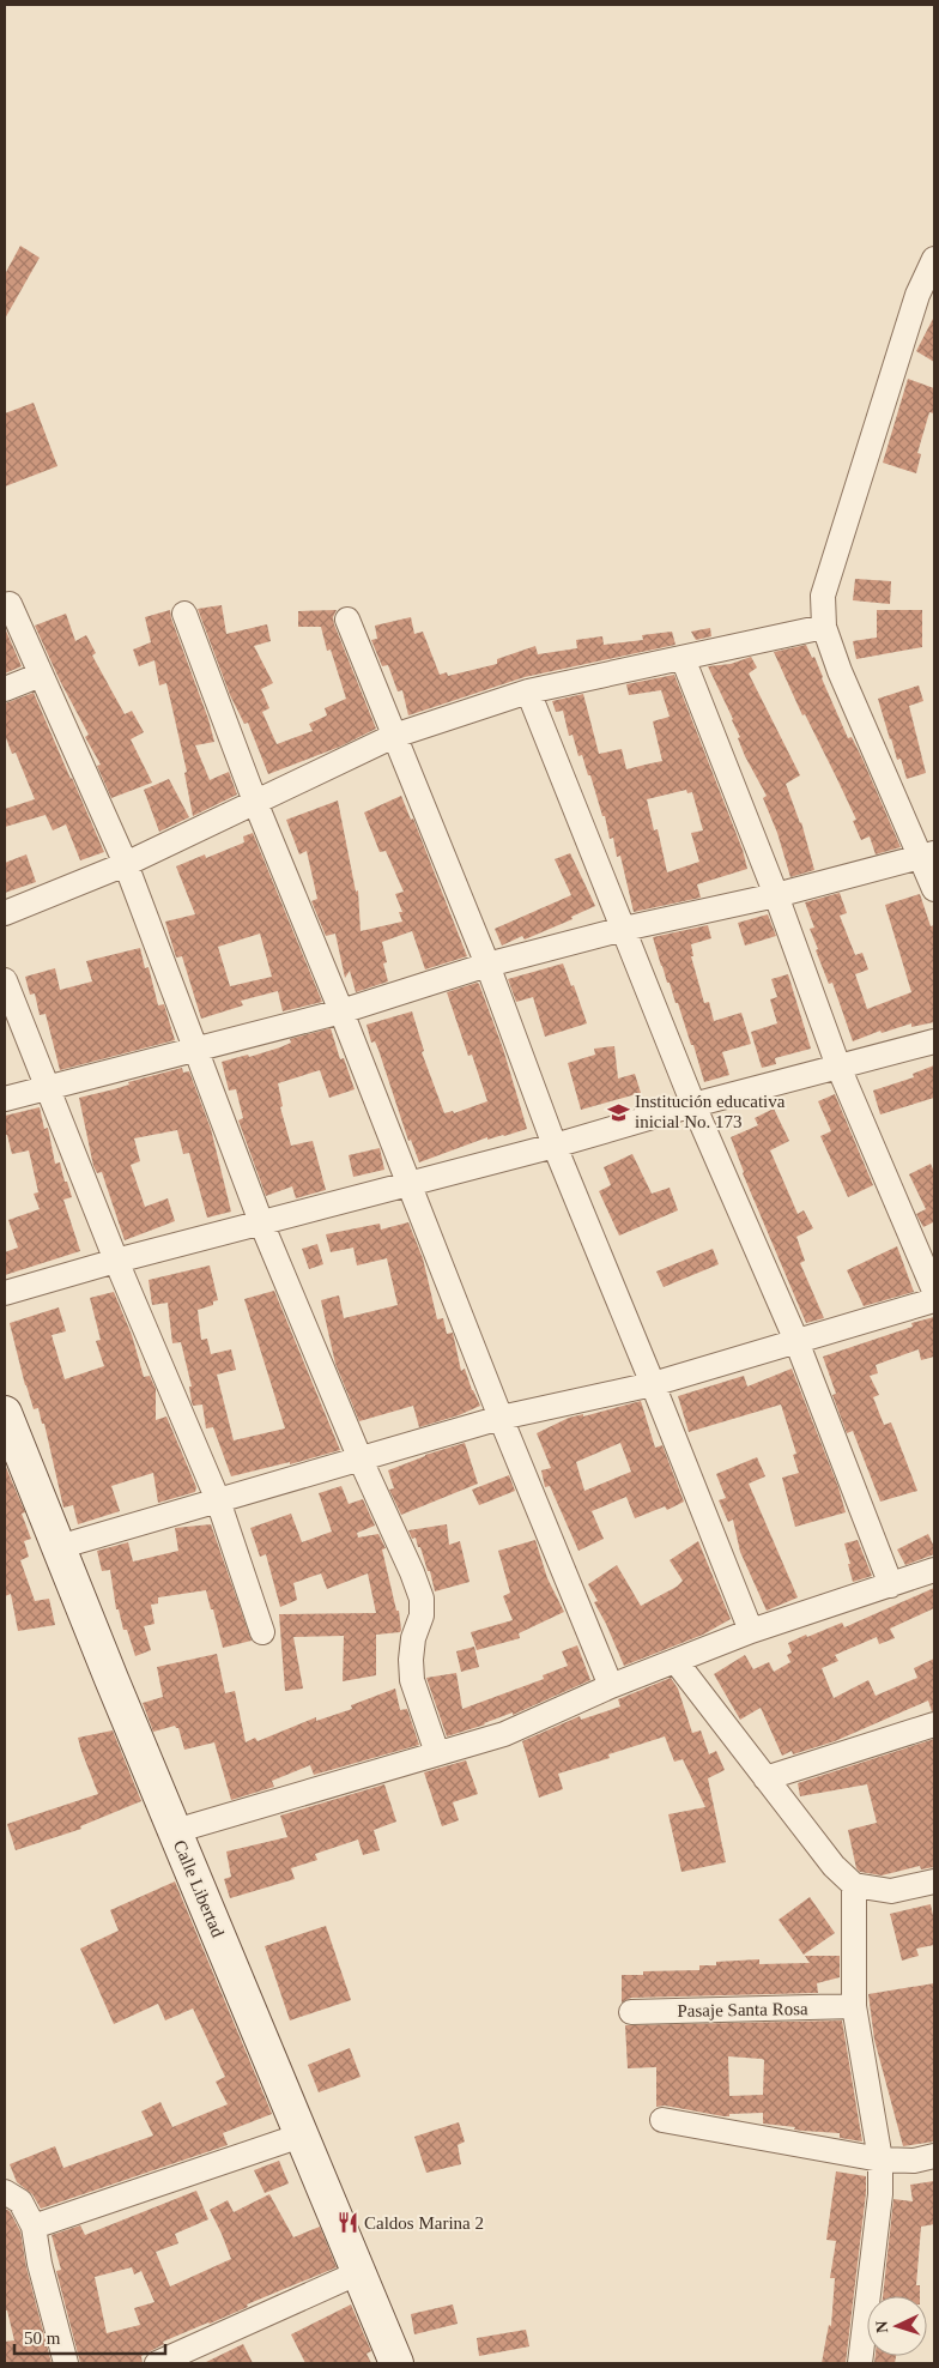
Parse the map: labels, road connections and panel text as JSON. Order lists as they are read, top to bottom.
{
  "streets": {
    "street": ["Calle Libertad", "Pasaje Santa Rosa"]
  },
  "places": {
    "school or university": ["Institución educativa inicial No. 173"],
    "restaurant": ["Caldos Marina 2"]
  },
  "scale_bar": "50 m",
  "north": "left"
}
